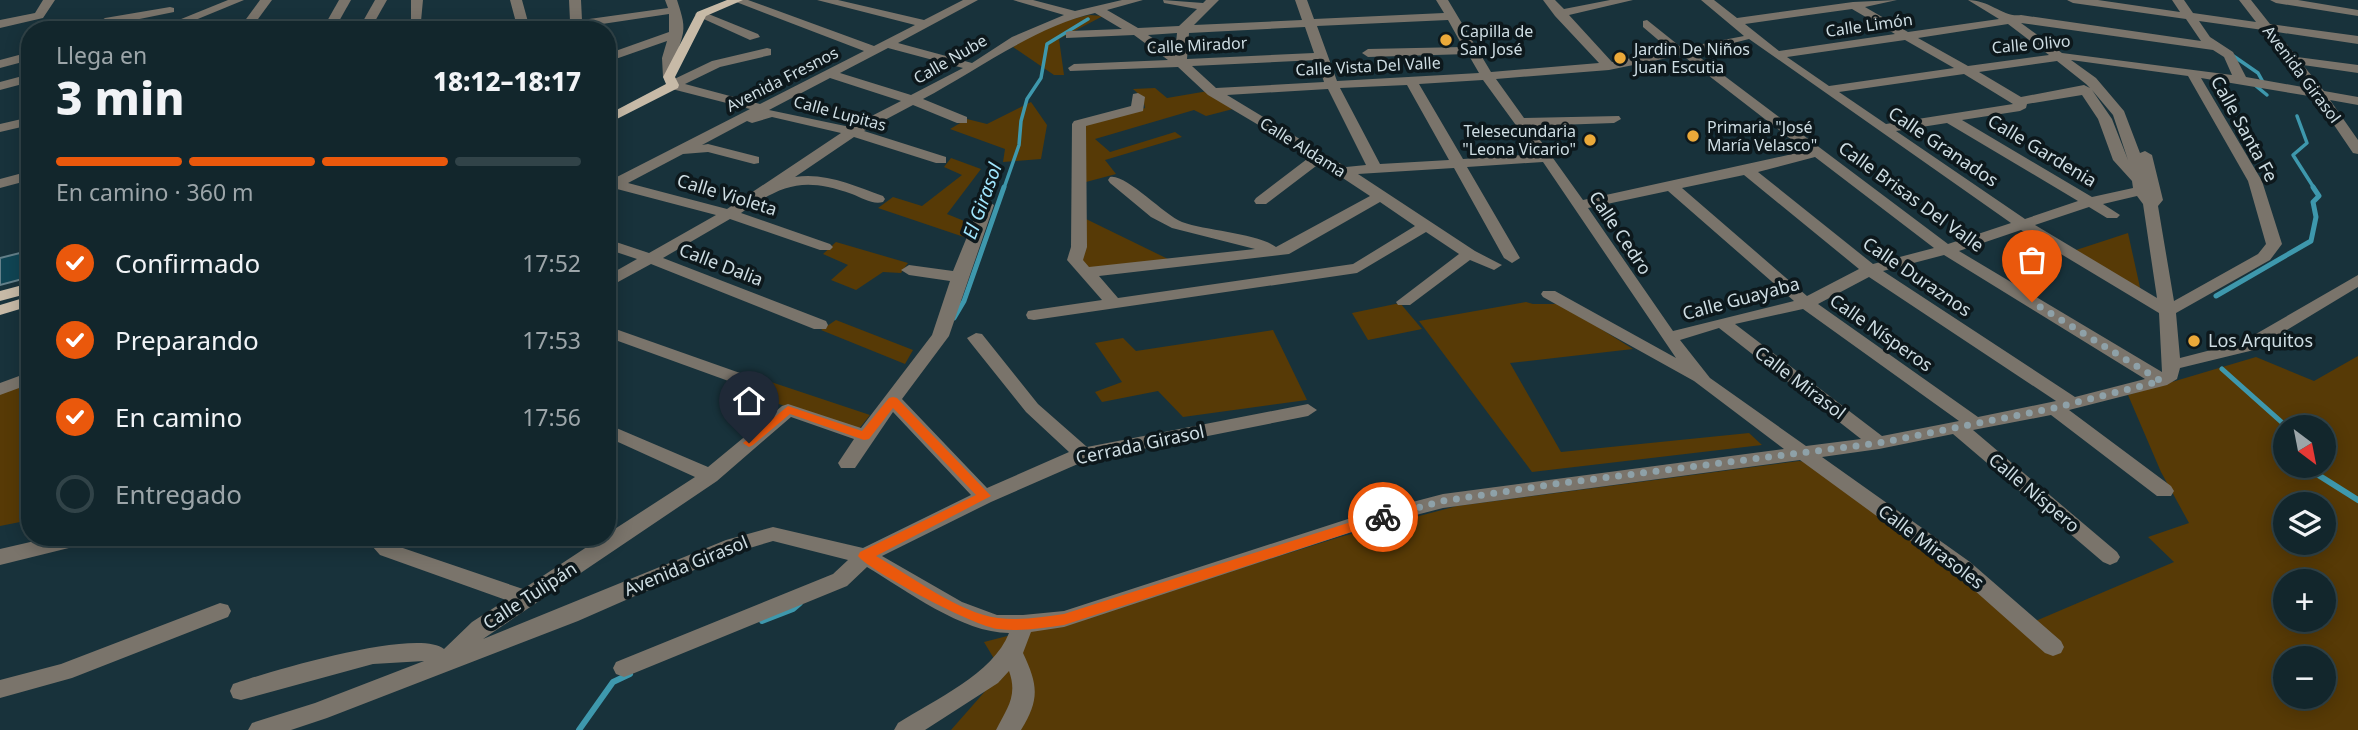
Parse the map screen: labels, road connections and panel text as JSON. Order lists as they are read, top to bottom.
{
  "streets": {
    "street": [
      "Calle Limón",
      "Calle Olivo",
      "Calle Mirador",
      "Calle Nube",
      "Calle Vista Del Valle",
      "Avenida Girasol",
      "Avenida Fresnos",
      "Calle Lupitas",
      "Calle Santa Fe",
      "Calle Aldama",
      "Calle Granados",
      "Calle Gardenia",
      "Calle Violeta",
      "Calle Brisas Del Valle",
      "Calle Cedro",
      "Calle Dalia",
      "Calle Duraznos",
      "Calle Guayaba",
      "Calle Nísperos",
      "Calle Mirasol",
      "Cerrada Girasol",
      "Calle Níspero",
      "Calle Mirasoles",
      "Calle Tulipán"
    ]
  },
  "crossings": [
    ["Calle Limón", "Calle Granados"],
    ["Calle Olivo", "Avenida Girasol"],
    ["Calle Olivo", "Calle Santa Fe"],
    ["Calle Olivo", "Calle Granados"],
    ["Calle Mirador", "Calle Aldama"],
    ["Calle Nube", "Calle Lupitas"],
    ["Calle Nube", "Calle Aldama"],
    ["Calle Vista Del Valle", "Calle Aldama"],
    ["Calle Vista Del Valle", "Calle Granados"],
    ["Calle Vista Del Valle", "Calle Brisas Del Valle"],
    ["Calle Vista Del Valle", "Calle Cedro"],
    ["Avenida Girasol", "Calle Brisas Del Valle"],
    ["Avenida Girasol", "Calle Cedro"],
    ["Avenida Girasol", "Calle Duraznos"],
    ["Avenida Girasol", "Calle Nísperos"],
    ["Avenida Girasol", "Calle Mirasol"],
    ["Avenida Girasol", "Cerrada Girasol"],
    ["Avenida Girasol", "Calle Níspero"],
    ["Avenida Girasol", "Calle Mirasoles"],
    ["Avenida Girasol", "Calle Tulipán"],
    ["Avenida Fresnos", "Calle Lupitas"],
    ["Calle Santa Fe", "Calle Granados"],
    ["Calle Granados", "Calle Guayaba"],
    ["Calle Gardenia", "Calle Guayaba"],
    ["Calle Brisas Del Valle", "Calle Guayaba"],
    ["Calle Cedro", "Calle Guayaba"],
    ["Calle Cedro", "Calle Mirasoles"],
    ["Calle Duraznos", "Calle Guayaba"],
    ["Calle Guayaba", "Calle Nísperos"],
    ["Calle Guayaba", "Calle Mirasol"],
    ["Calle Nísperos", "Calle Níspero"]
  ],
  "water": ["El Girasol"],
  "places": [
    "Capilla de San José",
    "Jardin De Niños Juan Escutia",
    "Primaria \"José María Velasco\"",
    "Telesecundaria \"Leona Vicario\"",
    "Los Arquitos"
  ],
  "north": "bottom right",
  "page": {
    "heading": ["3 min", "Llega en", "18:12–18:17"],
    "bar": "En camino · 360 m",
    "list": [
      ["Confirmado", "17:52"],
      ["Preparando", "17:53"],
      ["En camino", "17:56"],
      "Entregado"
    ],
    "map_buttons": ["+", "−"]
  }
}
